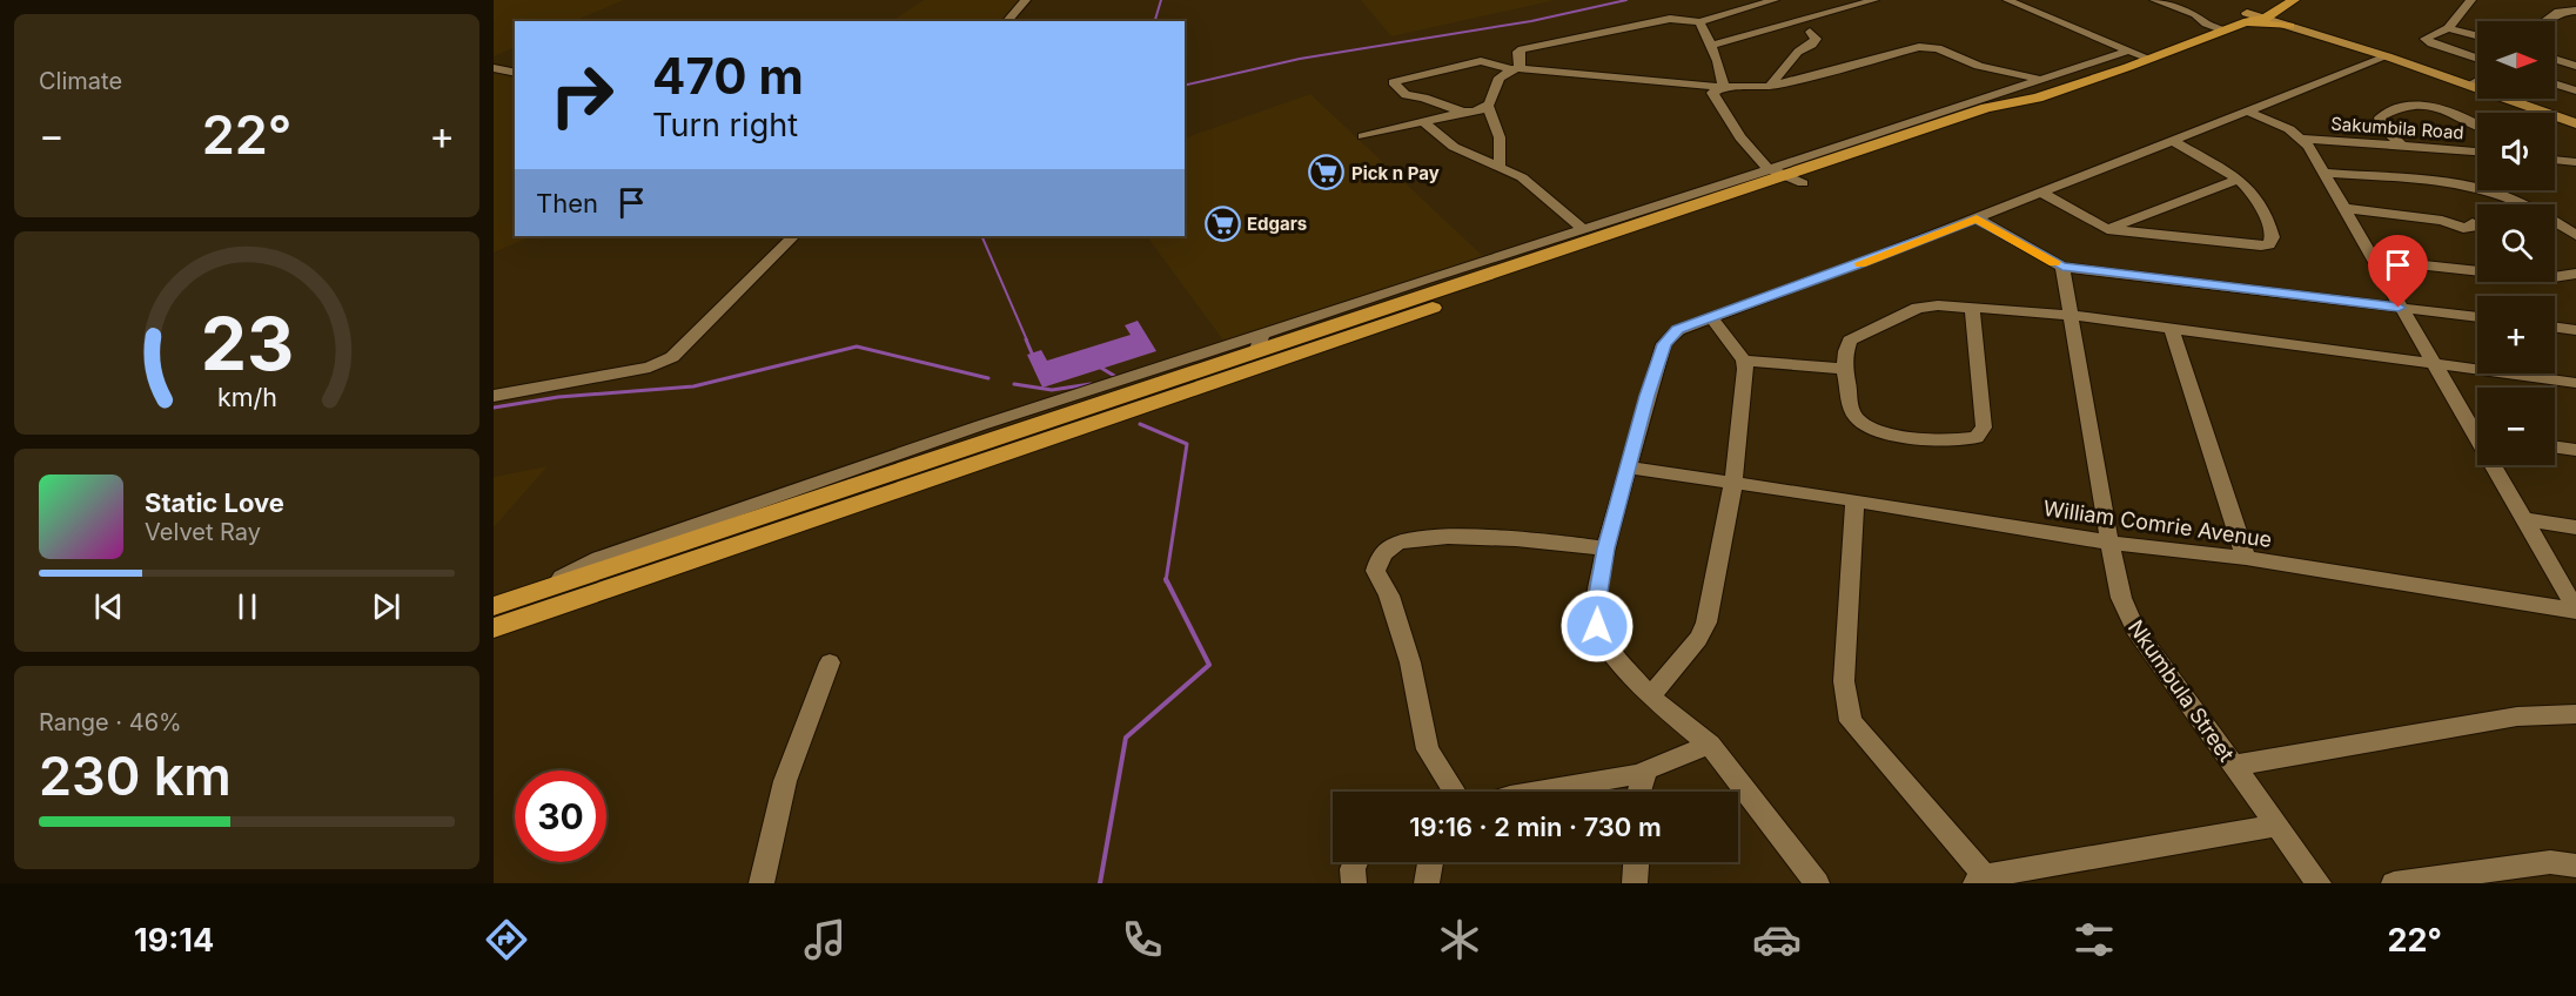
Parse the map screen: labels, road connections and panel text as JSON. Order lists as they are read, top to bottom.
{
  "streets": {
    "street": ["Sakumbila Road", "William Comrie Avenue", "Nkumbula Street"]
  },
  "crossings": [
    ["William Comrie Avenue", "Nkumbula Street"]
  ],
  "places": {
    "supermarket": ["Pick n Pay", "Edgars"]
  },
  "north": "right",
  "page": {
    "tile": [
      "Climate",
      ["Range · 46%", "230 km"]
    ],
    "map_buttons": ["+", "−"],
    "turn": ["470 m", "Turn right"],
    "heat": ["−", "22°", "+"],
    "then": "Then",
    "song": ["Static Love", "Velvet Ray"],
    "limit": "30",
    "trip": "19:16 · 2 min · 730 m",
    "tabs": ["19:14", "22°"],
    "gauge": ["23", "km/h"]
  }
}
